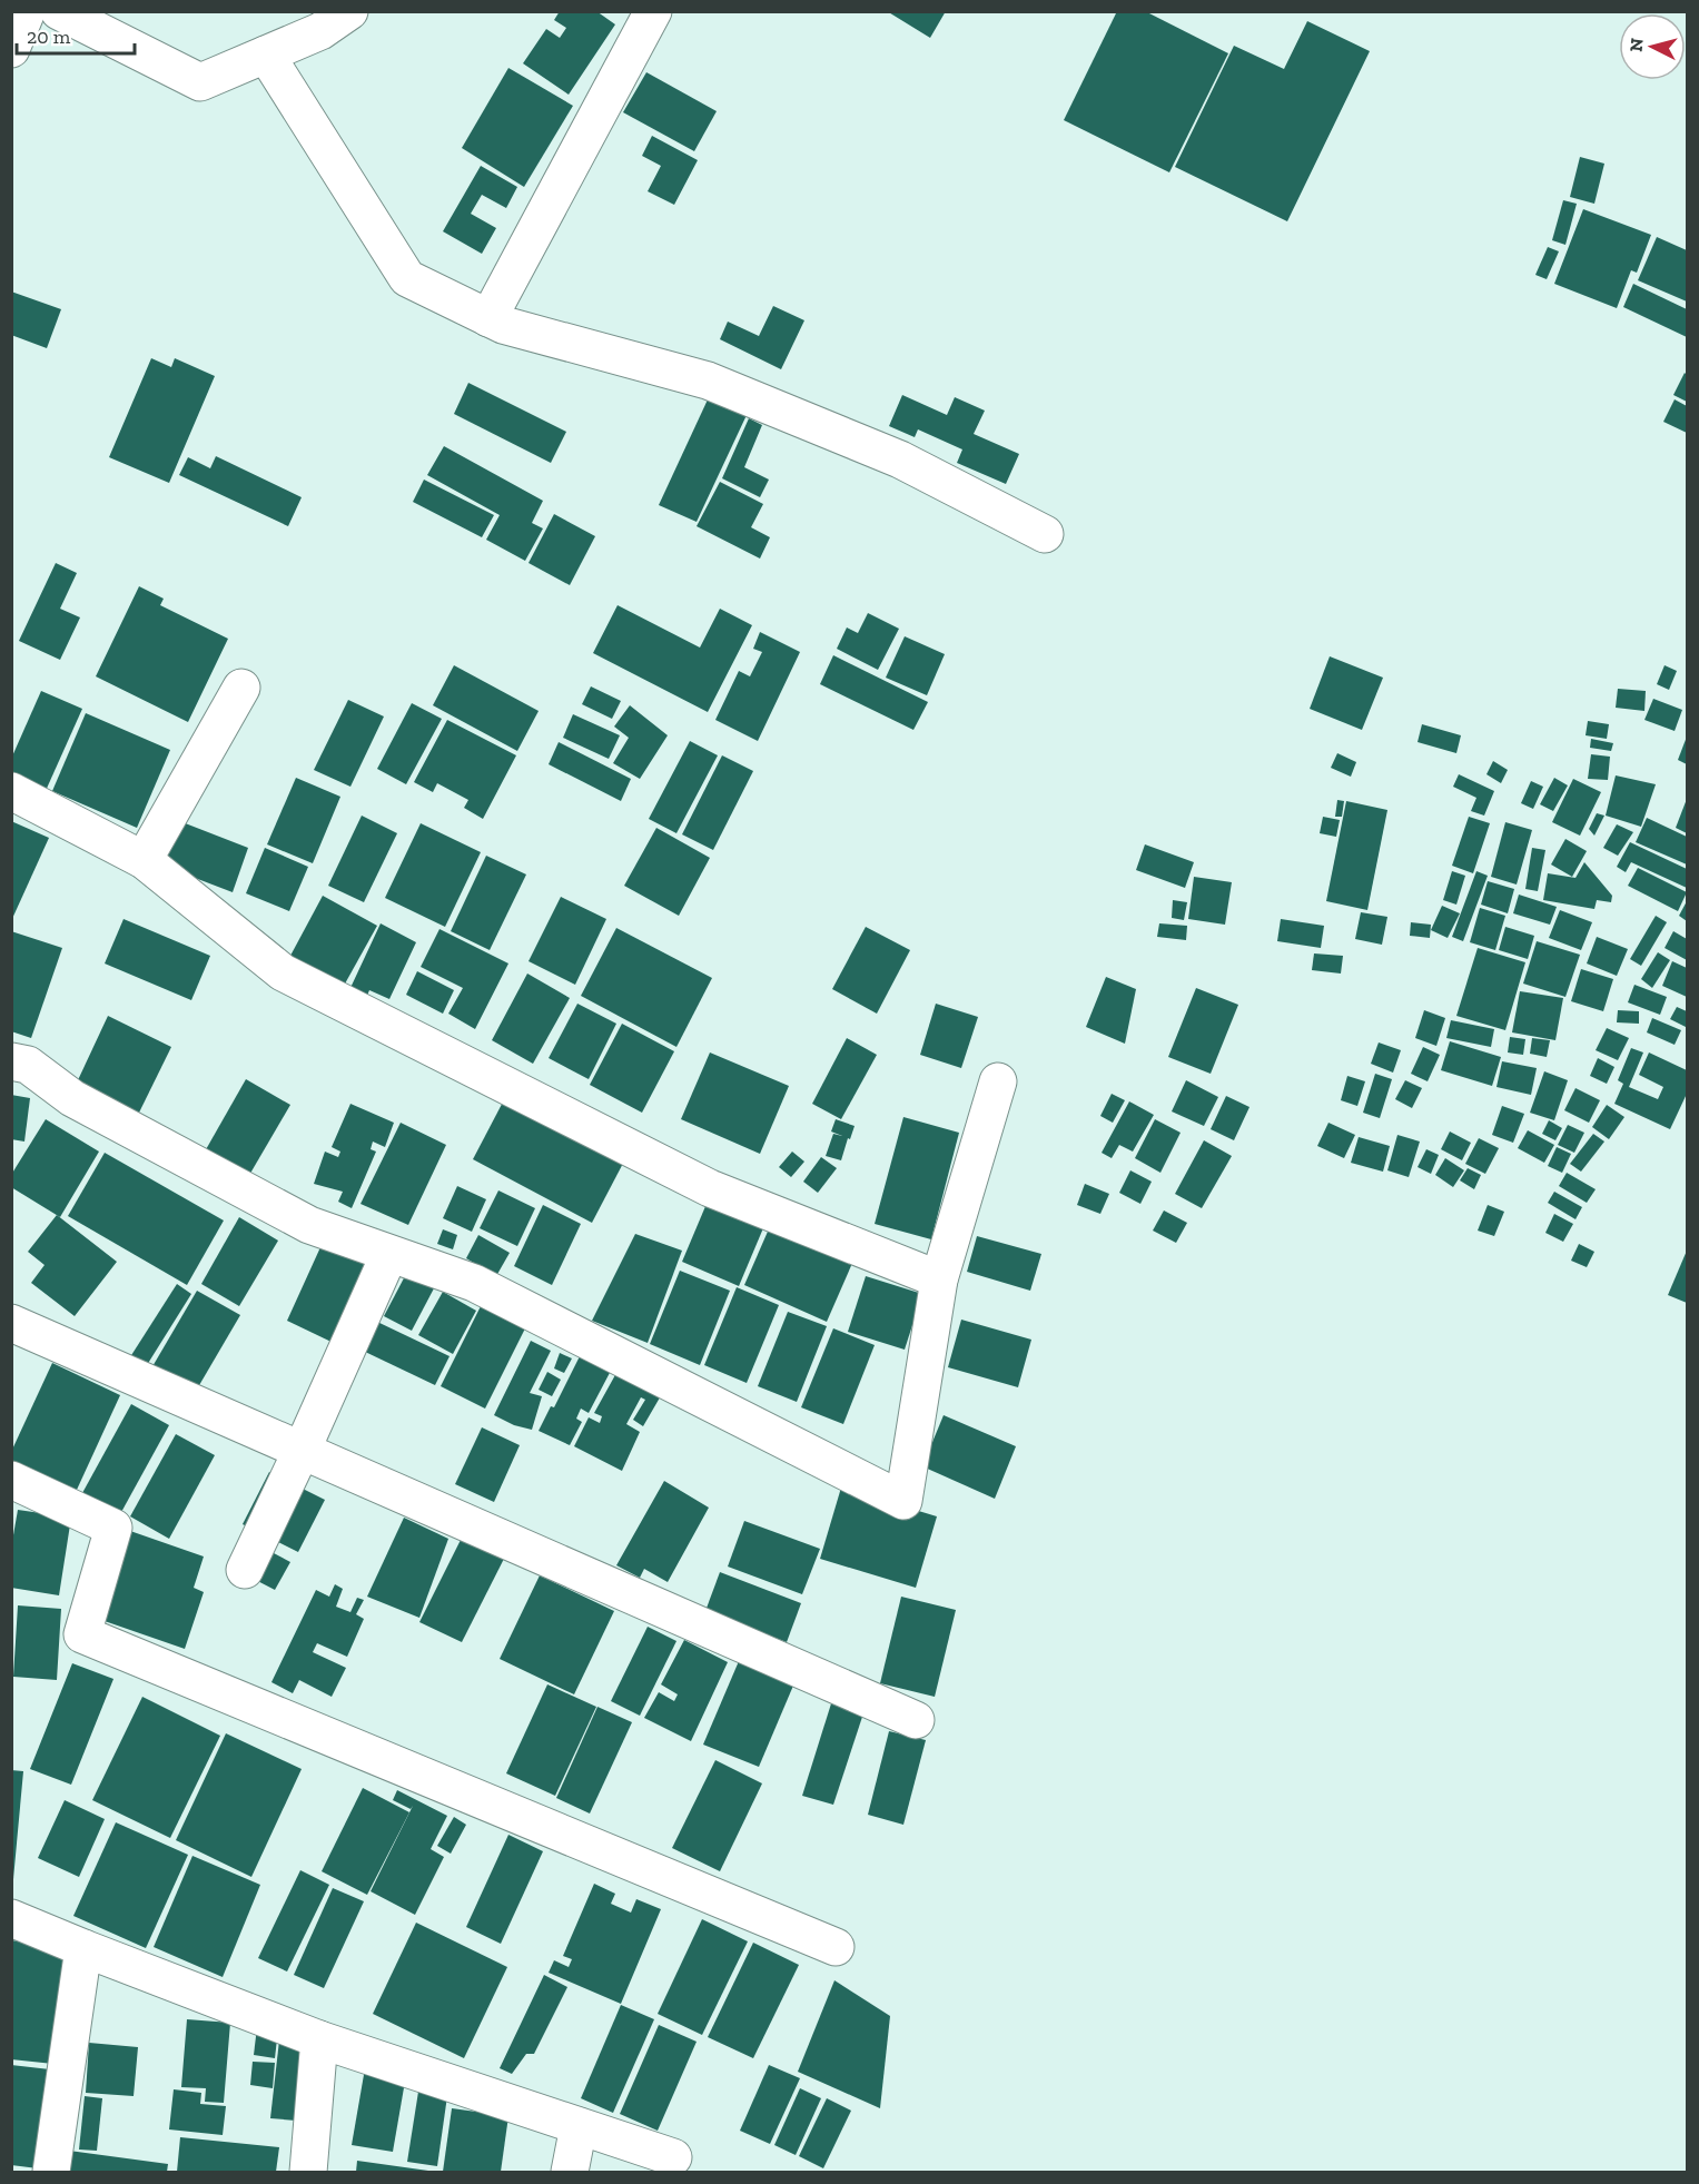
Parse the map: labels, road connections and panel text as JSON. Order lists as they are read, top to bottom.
{
  "scale_bar": "20 m",
  "north": "left"
}
